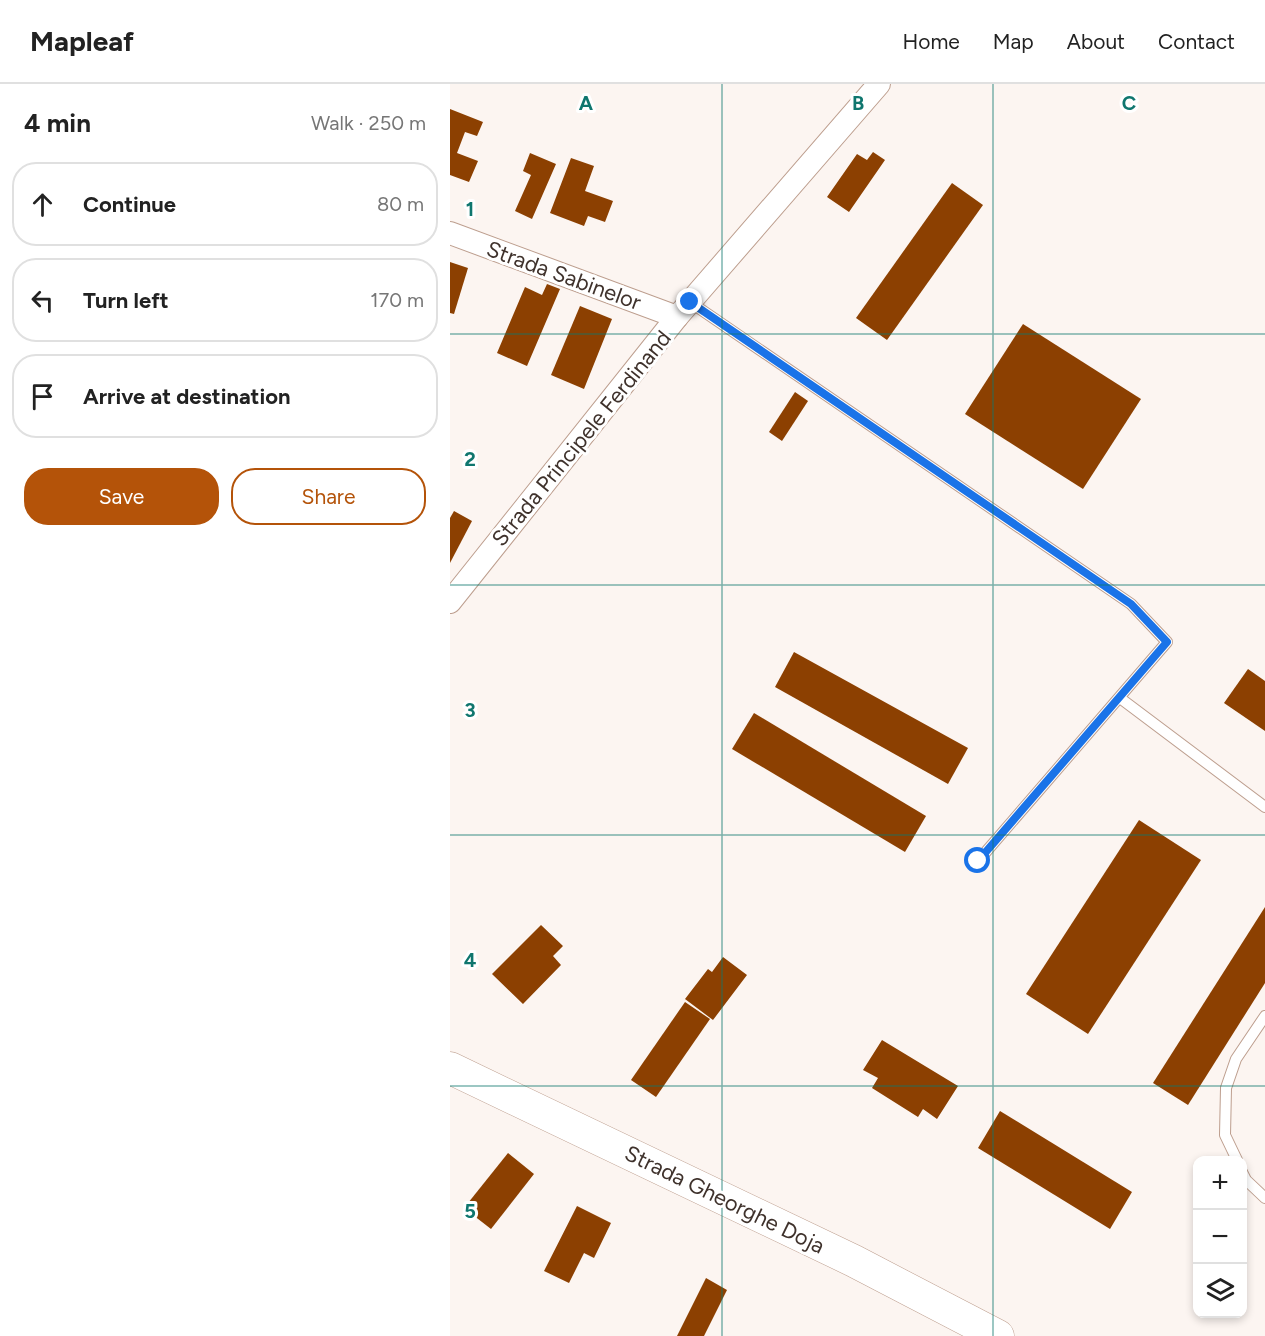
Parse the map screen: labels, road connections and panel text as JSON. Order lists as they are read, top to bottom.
{
  "streets": {
    "main road": ["Strada Gheorghe Doja"],
    "street": ["Strada Sabinelor", "Strada Principele Ferdinand"]
  },
  "crossings": [
    ["Strada Sabinelor", "Strada Principele Ferdinand"]
  ],
  "page": {
    "header": "Mapleaf",
    "nav": [
      "Home",
      "Map",
      "About",
      "Contact"
    ],
    "heading": ["4 min", "Walk · 250 m"],
    "list": [
      ["Continue", "80 m"],
      ["Turn left", "170 m"],
      "Arrive at destination"
    ],
    "buttons": ["Save", "Share"],
    "map_buttons": ["+", "−"]
  },
  "grid": {
    "columns": ["A", "B", "C"],
    "rows": [
      "1",
      "2",
      "3",
      "4",
      "5"
    ]
  }
}
